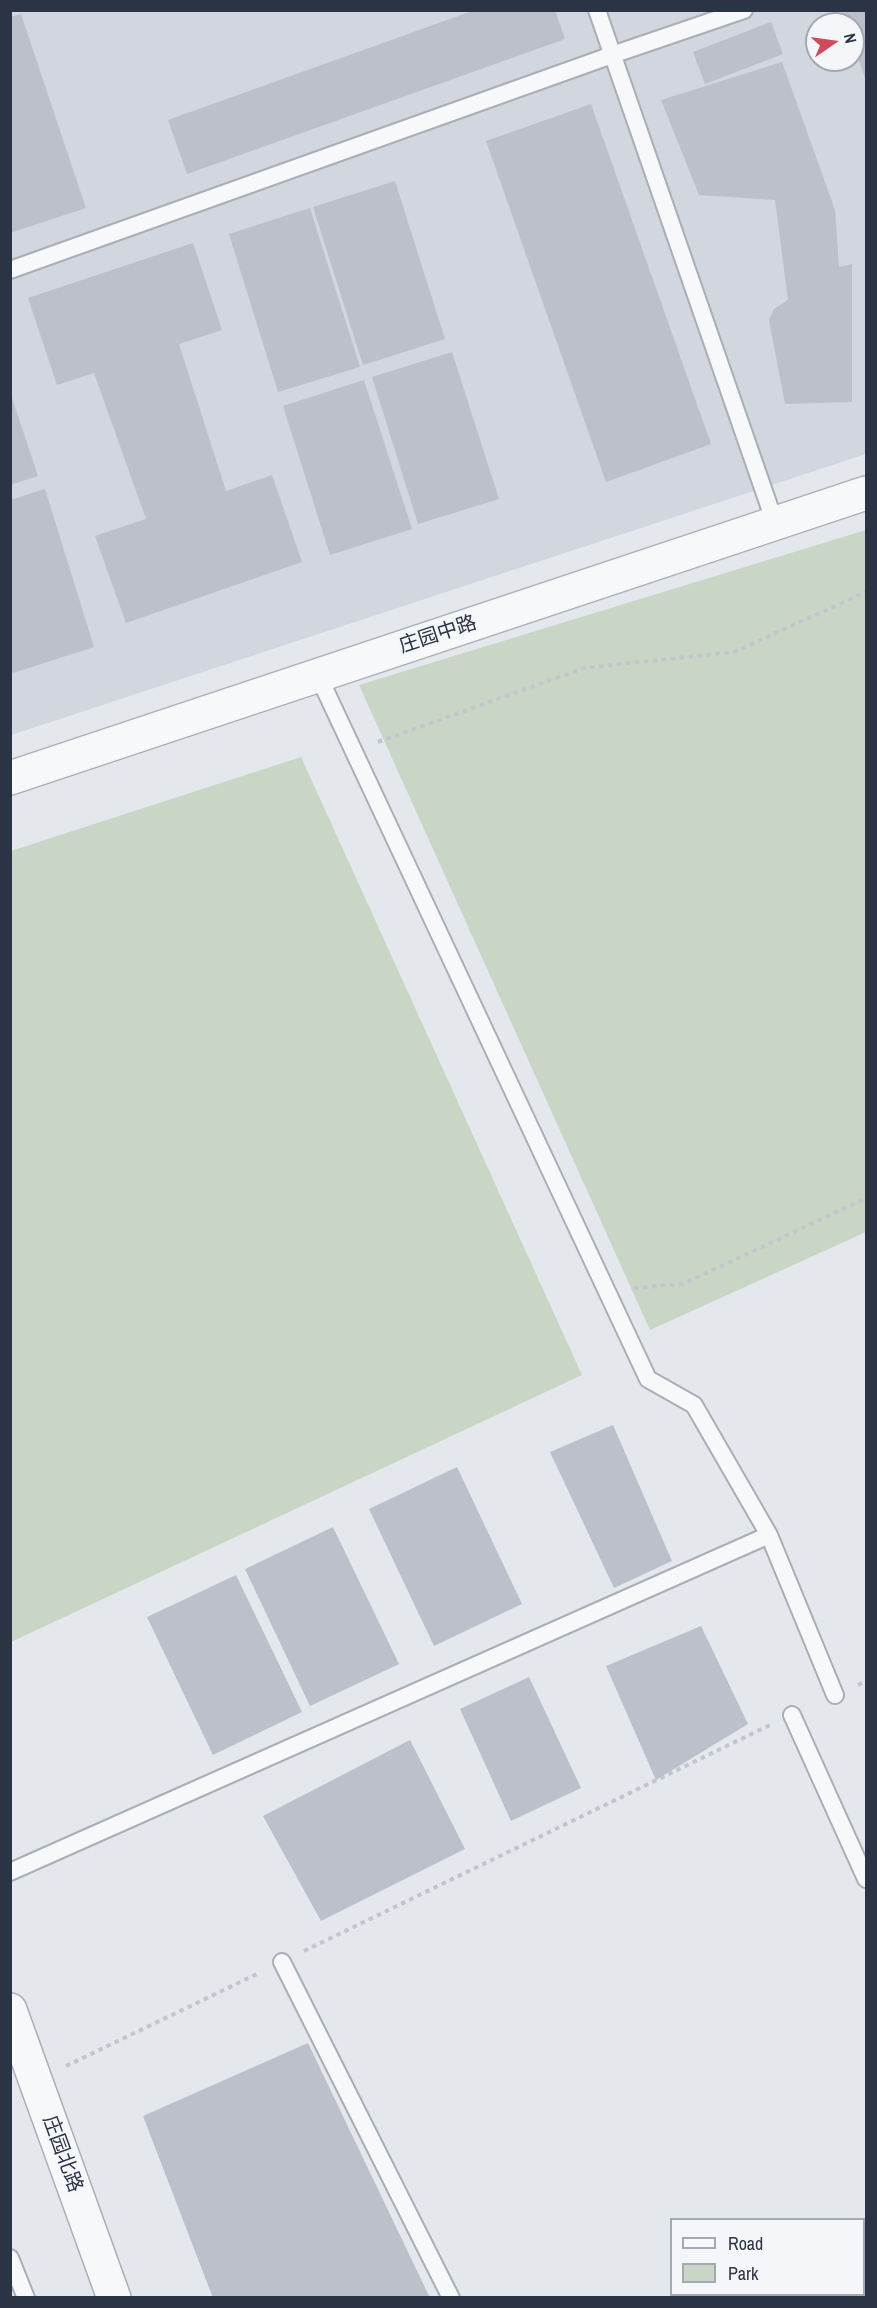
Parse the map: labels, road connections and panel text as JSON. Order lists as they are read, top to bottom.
{
  "streets": {
    "street": ["庄园中路", "庄园北路"]
  },
  "legend": ["Road", "Park"],
  "north": "right"
}
